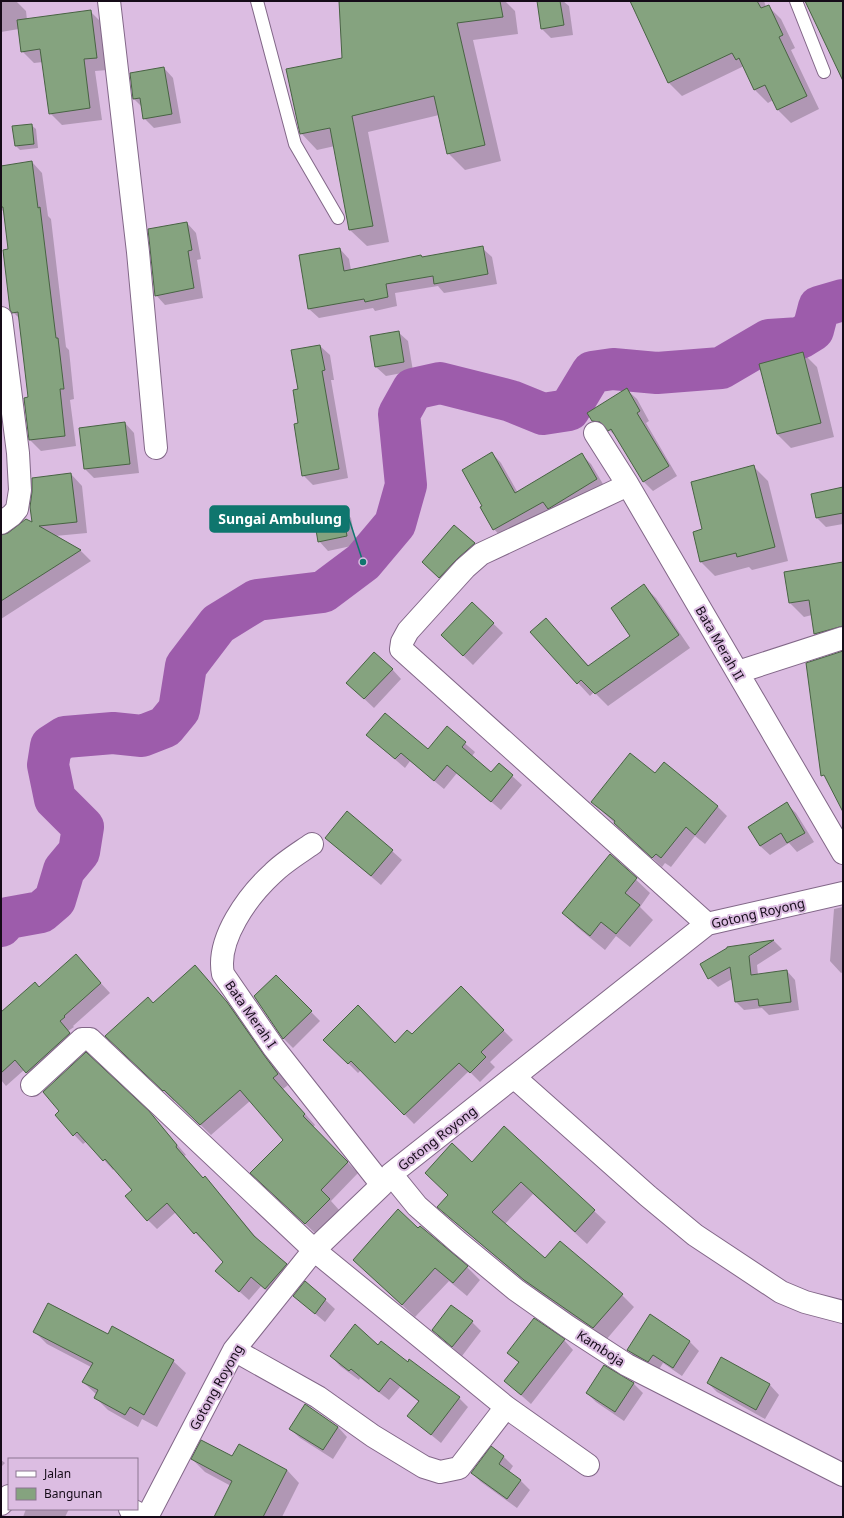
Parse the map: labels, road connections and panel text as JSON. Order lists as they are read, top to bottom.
{
  "streets": {
    "street": [
      "Bata Merah II",
      "Gotong Royong",
      "Bata Merah I",
      "Kamboja"
    ]
  },
  "crossings": [
    ["Gotong Royong", "Bata Merah I"],
    ["Gotong Royong", "Kamboja"],
    ["Bata Merah I", "Kamboja"]
  ],
  "places": ["Sungai Ambulung"],
  "legend": ["Jalan", "Bangunan"]
}
